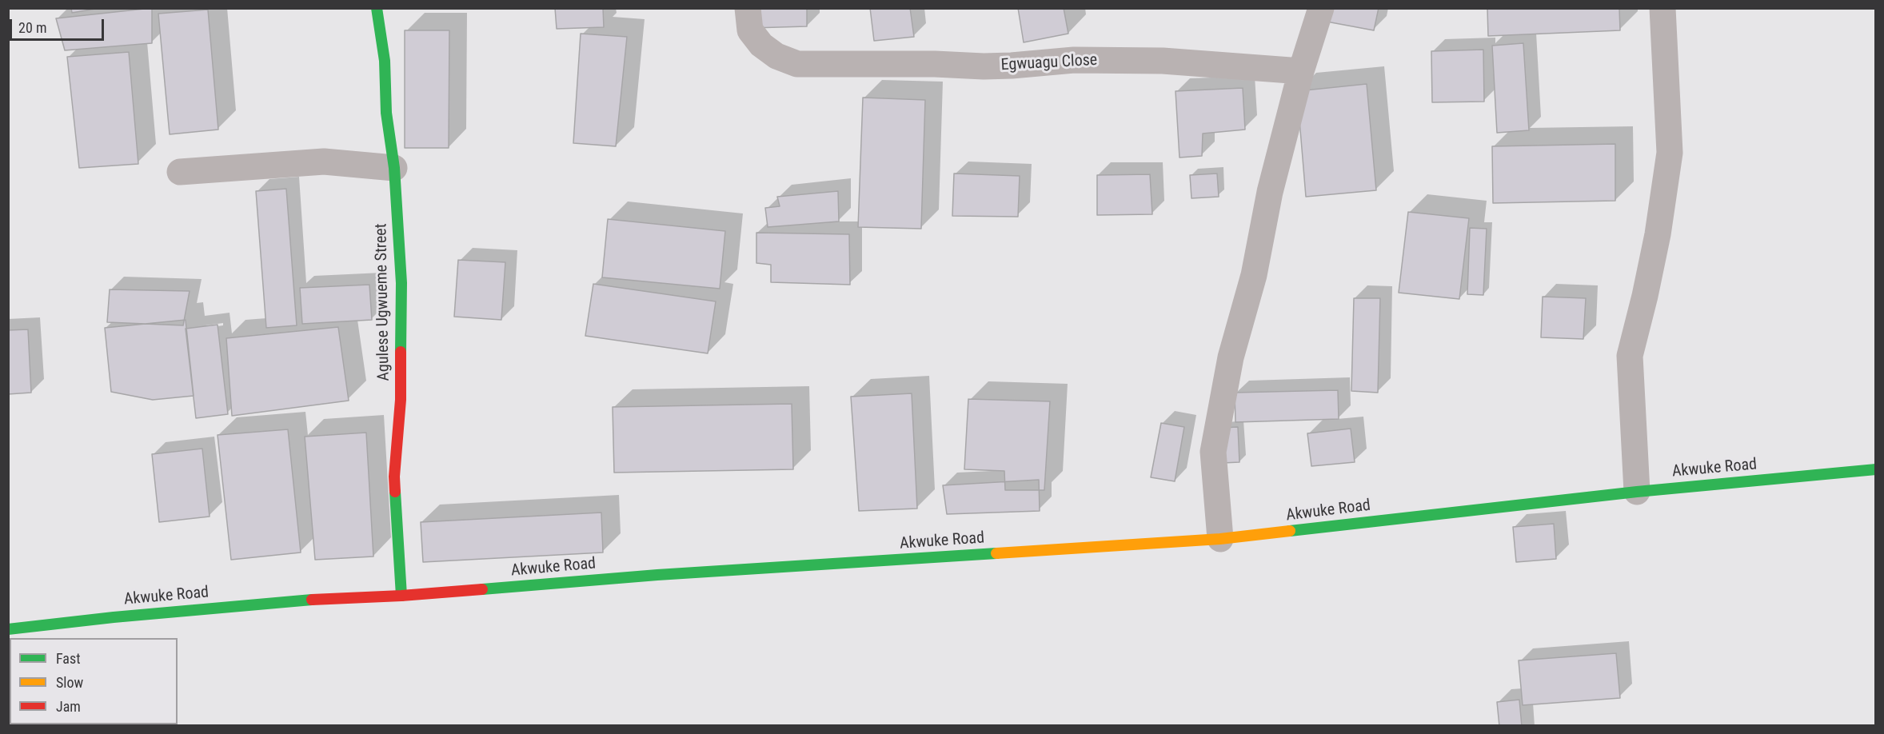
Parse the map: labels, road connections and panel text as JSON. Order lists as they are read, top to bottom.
{
  "streets": {
    "main road": ["Agulese Ugwueme Street", "Akwuke Road"],
    "street": ["Egwuagu Close"]
  },
  "crossings": [
    ["Agulese Ugwueme Street", "Akwuke Road"]
  ],
  "legend": ["Fast", "Slow", "Jam"],
  "scale_bar": "20 m"
}
